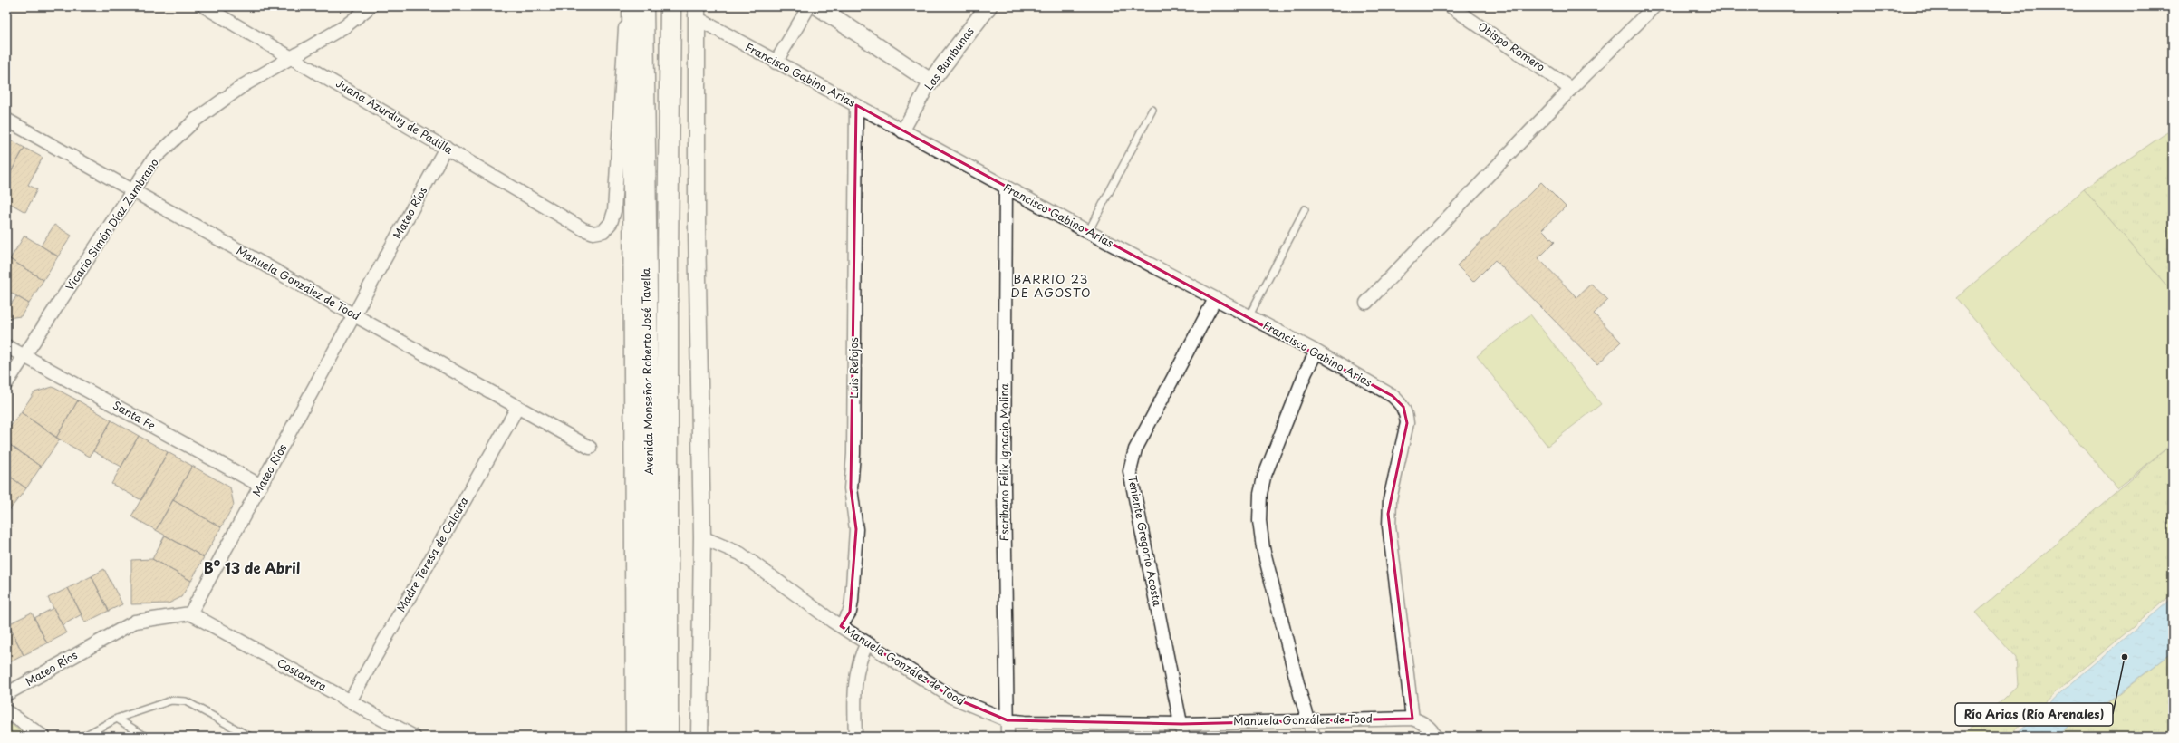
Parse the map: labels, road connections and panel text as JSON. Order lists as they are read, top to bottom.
{
  "streets": {
    "highway": ["Avenida Monseñor Roberto José Tavella"],
    "street": [
      "Obispo Romero",
      "Las Bumbunas",
      "Francisco Gabino Arias",
      "Juana Azurduy de Padilla",
      "Mateo Ríos",
      "Vicario Simón Díaz Zambrano",
      "Manuela González de Tood",
      "Luis Refojos",
      "Santa Fe",
      "Escribano Félix Ignacio Molina",
      "Teniente Gregorio Acosta",
      "Madre Teresa de Calcuta",
      "Costanera"
    ]
  },
  "crossings": [
    ["Las Bumbunas", "Francisco Gabino Arias"],
    ["Francisco Gabino Arias", "Manuela González de Tood"],
    ["Francisco Gabino Arias", "Luis Refojos"],
    ["Francisco Gabino Arias", "Escribano Félix Ignacio Molina"],
    ["Francisco Gabino Arias", "Teniente Gregorio Acosta"],
    ["Juana Azurduy de Padilla", "Mateo Ríos"],
    ["Juana Azurduy de Padilla", "Vicario Simón Díaz Zambrano"],
    ["Mateo Ríos", "Manuela González de Tood"],
    ["Mateo Ríos", "Santa Fe"],
    ["Mateo Ríos", "Costanera"],
    ["Vicario Simón Díaz Zambrano", "Manuela González de Tood"],
    ["Vicario Simón Díaz Zambrano", "Santa Fe"],
    ["Manuela González de Tood", "Luis Refojos"],
    ["Manuela González de Tood", "Escribano Félix Ignacio Molina"],
    ["Manuela González de Tood", "Teniente Gregorio Acosta"],
    ["Manuela González de Tood", "Madre Teresa de Calcuta"],
    ["Madre Teresa de Calcuta", "Costanera"]
  ],
  "districts": ["BARRIO 23 DE AGOSTO", "Bº 13 de Abril"],
  "places": ["Río Arias (Río Arenales)"]
}
